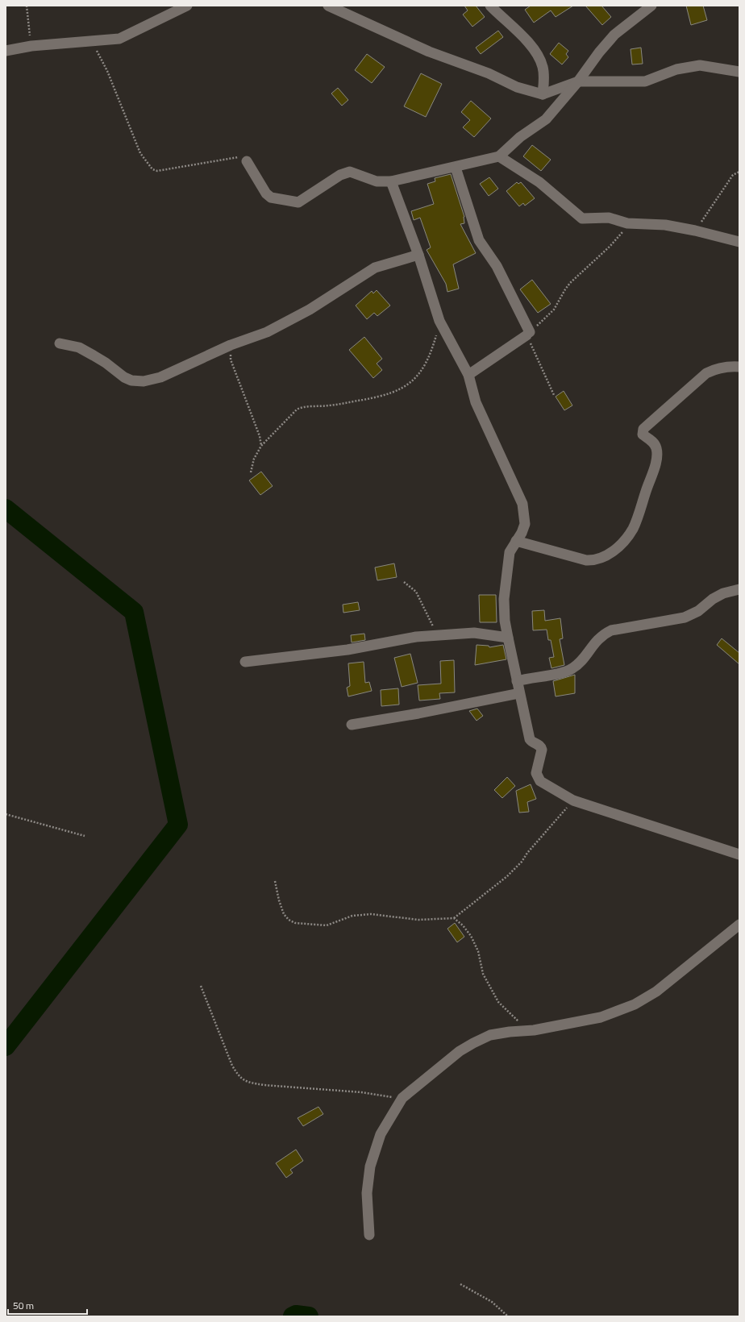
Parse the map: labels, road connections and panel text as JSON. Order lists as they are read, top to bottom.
{
  "scale_bar": "50 m"
}
